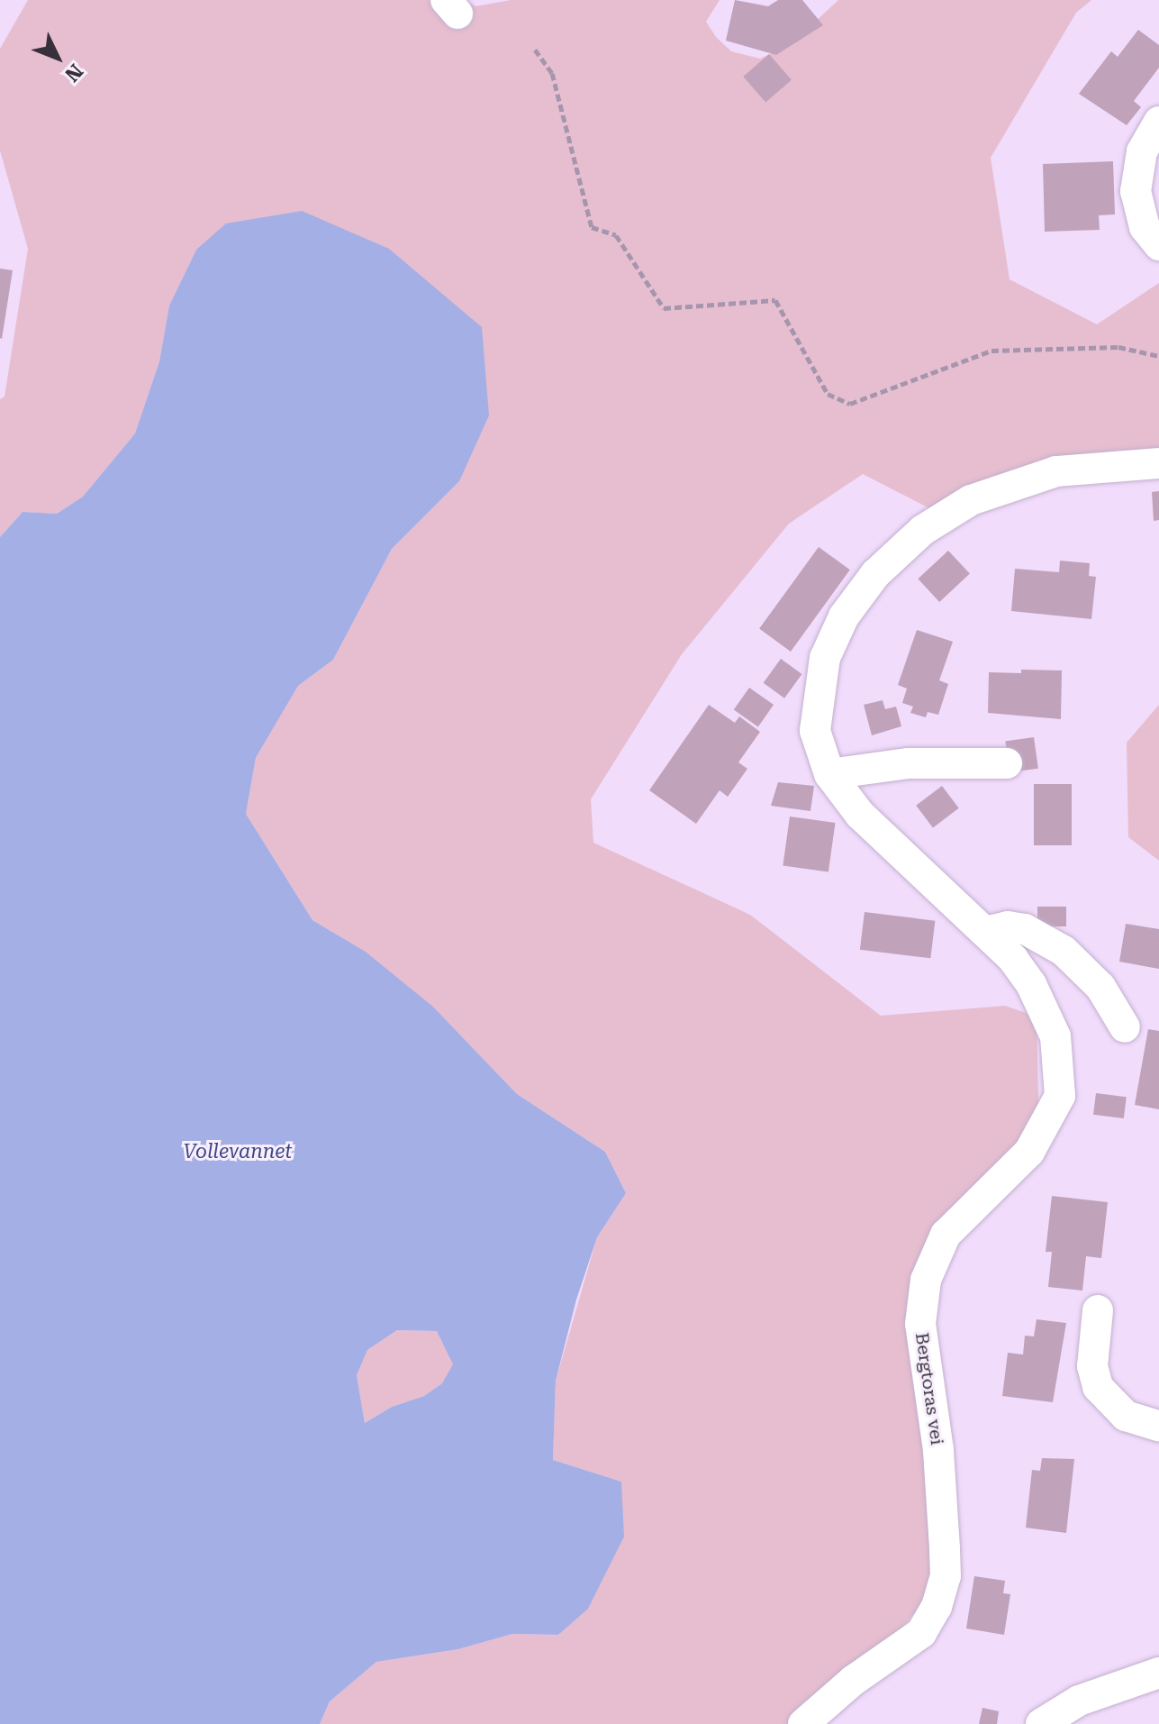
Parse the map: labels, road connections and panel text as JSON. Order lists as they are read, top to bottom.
{
  "streets": {
    "street": ["Bergtoras vei"]
  },
  "water": ["Vollevannet"],
  "north": "bottom right"
}
